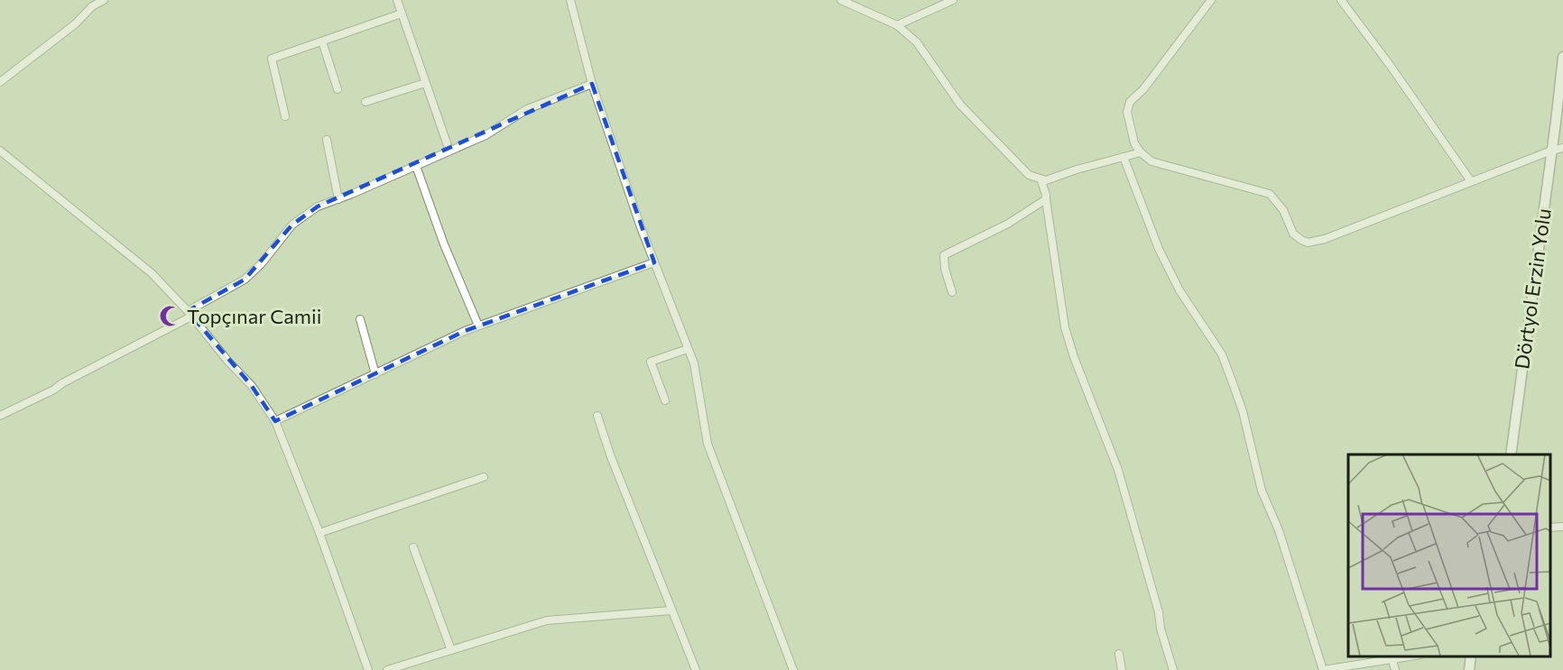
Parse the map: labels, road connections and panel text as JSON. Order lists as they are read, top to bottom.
{
  "streets": {
    "main road": ["Dörtyol Erzin Yolu"]
  },
  "places": {
    "mosque": ["Topçınar Camii"]
  }
}
